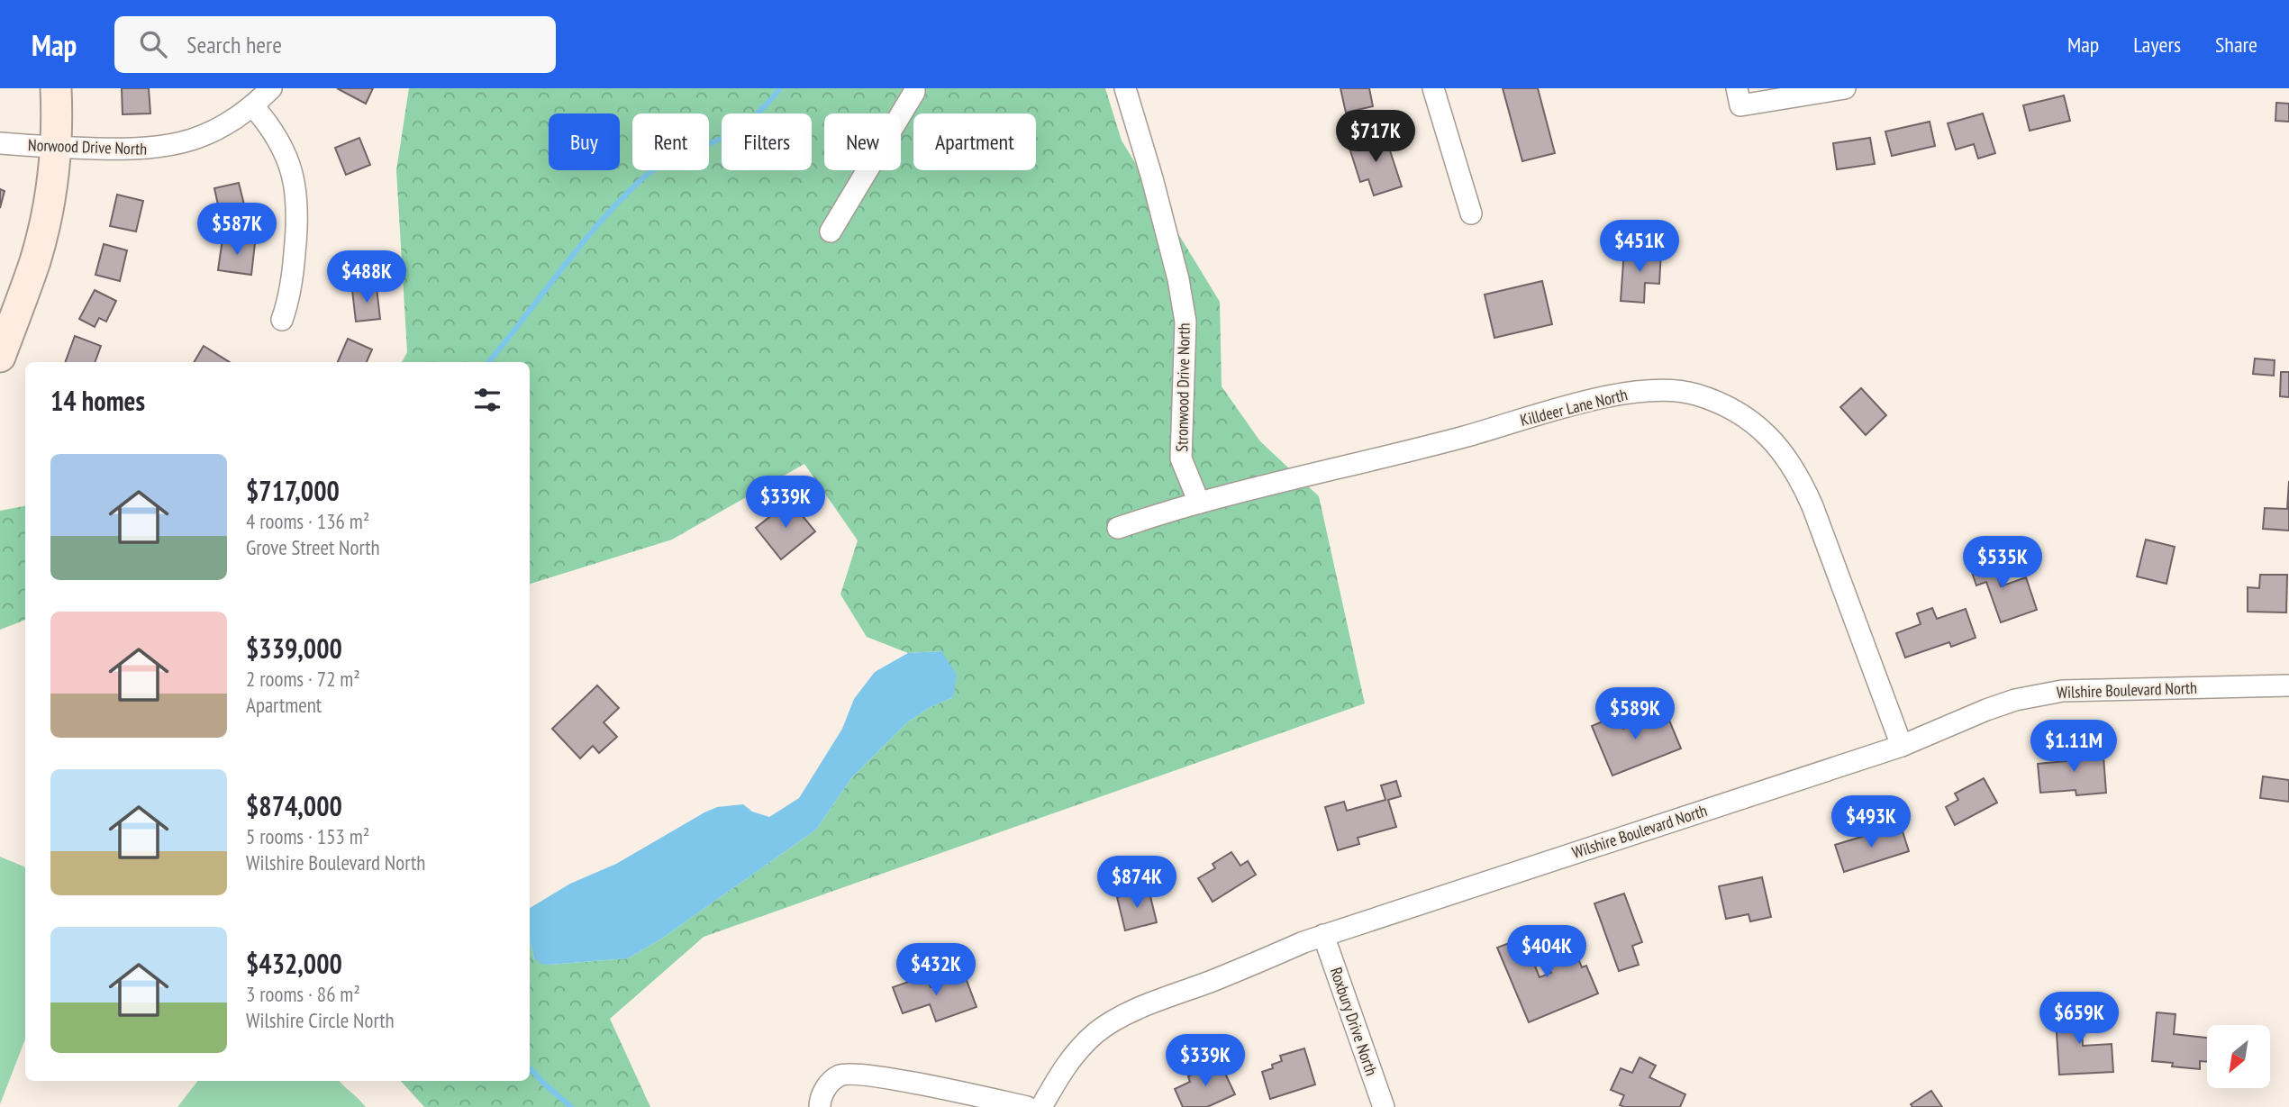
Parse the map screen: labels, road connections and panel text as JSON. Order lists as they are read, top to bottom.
{
  "streets": {
    "street": [
      "Norwood Drive North",
      "Stronwood Drive North",
      "Killdeer Lane North",
      "Wilshire Boulevard North",
      "Roxbury Drive North"
    ]
  },
  "crossings": [
    ["Stronwood Drive North", "Killdeer Lane North"],
    ["Killdeer Lane North", "Wilshire Boulevard North"],
    ["Wilshire Boulevard North", "Roxbury Drive North"]
  ],
  "north": "bottom left",
  "page": {
    "header": "Map",
    "search": "Search here",
    "nav": ["Map", "Layers", "Share"],
    "price": [
      "$717K",
      "$587K",
      "$451K",
      "$488K",
      "$339K",
      "$535K",
      "$589K",
      "$1.11M",
      "$493K",
      "$874K",
      "$404K",
      "$432K",
      "$659K",
      "$339K"
    ],
    "chip": [
      "Buy",
      "Rent",
      "Filters",
      "New",
      "Apartment"
    ],
    "heading": "14 homes",
    "list": [
      {
        "name": "$717,000",
        "note": "4 rooms · 136 m² · Grove Street North"
      },
      {
        "name": "$339,000",
        "note": "2 rooms · 72 m² · Apartment"
      },
      {
        "name": "$874,000",
        "note": "5 rooms · 153 m² · Wilshire Boulevard North"
      },
      {
        "name": "$432,000",
        "note": "3 rooms · 86 m² · Wilshire Circle North"
      }
    ]
  }
}
